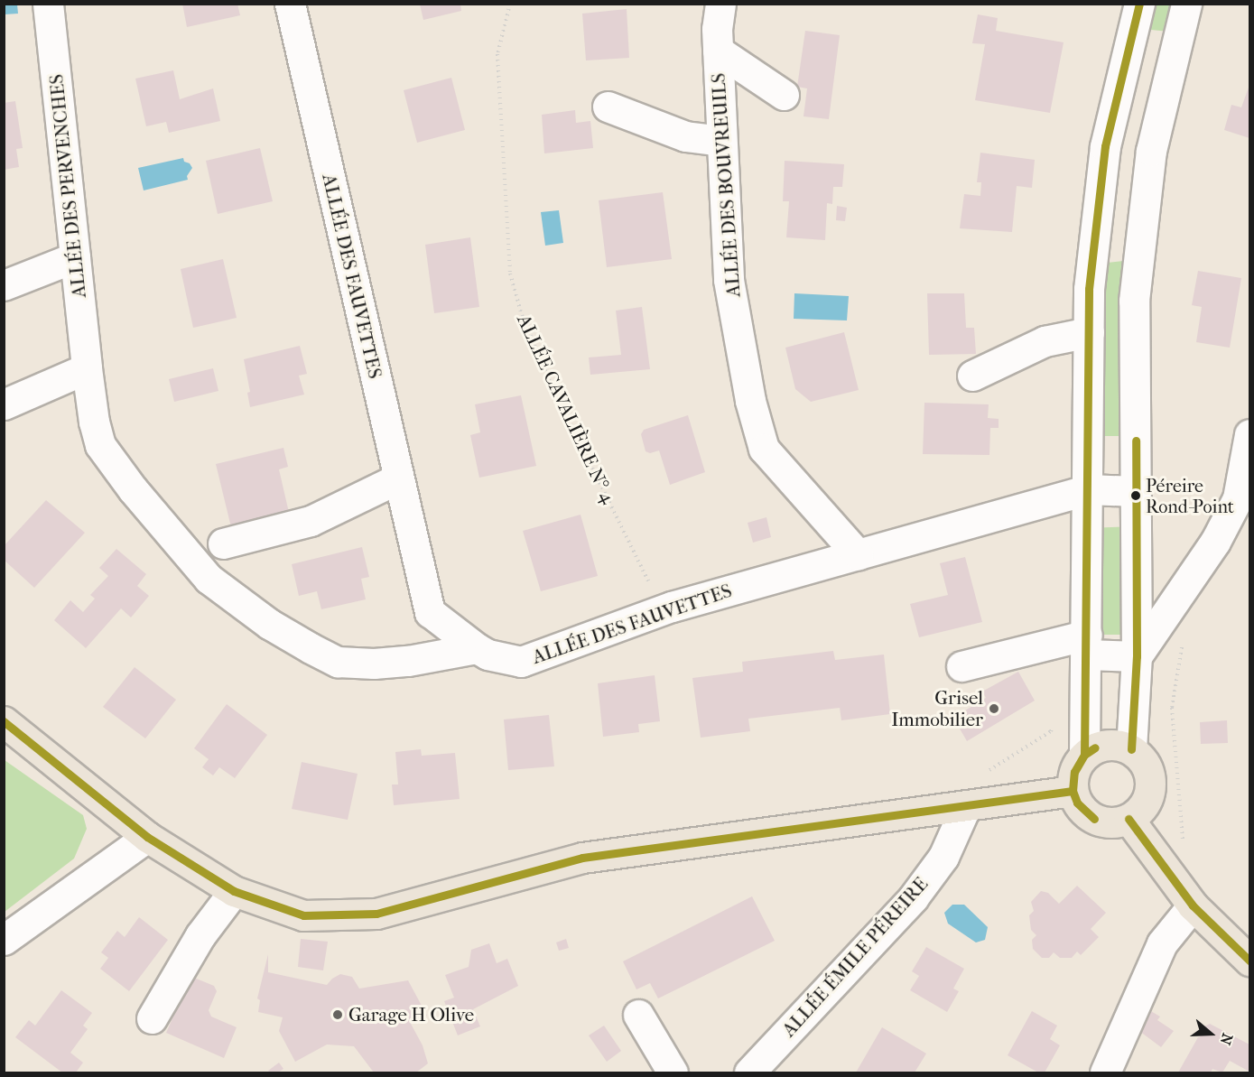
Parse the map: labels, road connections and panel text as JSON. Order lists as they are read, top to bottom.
{
  "streets": {
    "street": [
      "ALLÉE DES BOUVREUILS",
      "ALLÉE DES PERVENCHES",
      "ALLÉE DES FAUVETTES",
      "ALLÉE ÉMILE PÉREIRE"
    ],
    "path": ["ALLÉE CAVALIÈRE N° 4"]
  },
  "crossings": [
    ["ALLÉE DES BOUVREUILS", "ALLÉE DES FAUVETTES"],
    ["ALLÉE DES PERVENCHES", "ALLÉE DES FAUVETTES"],
    ["ALLÉE DES FAUVETTES", "ALLÉE CAVALIÈRE N° 4"]
  ],
  "places": ["Péreire Rond-Point", "Grisel Immobilier", "Garage H Olive"],
  "north": "right"
}
